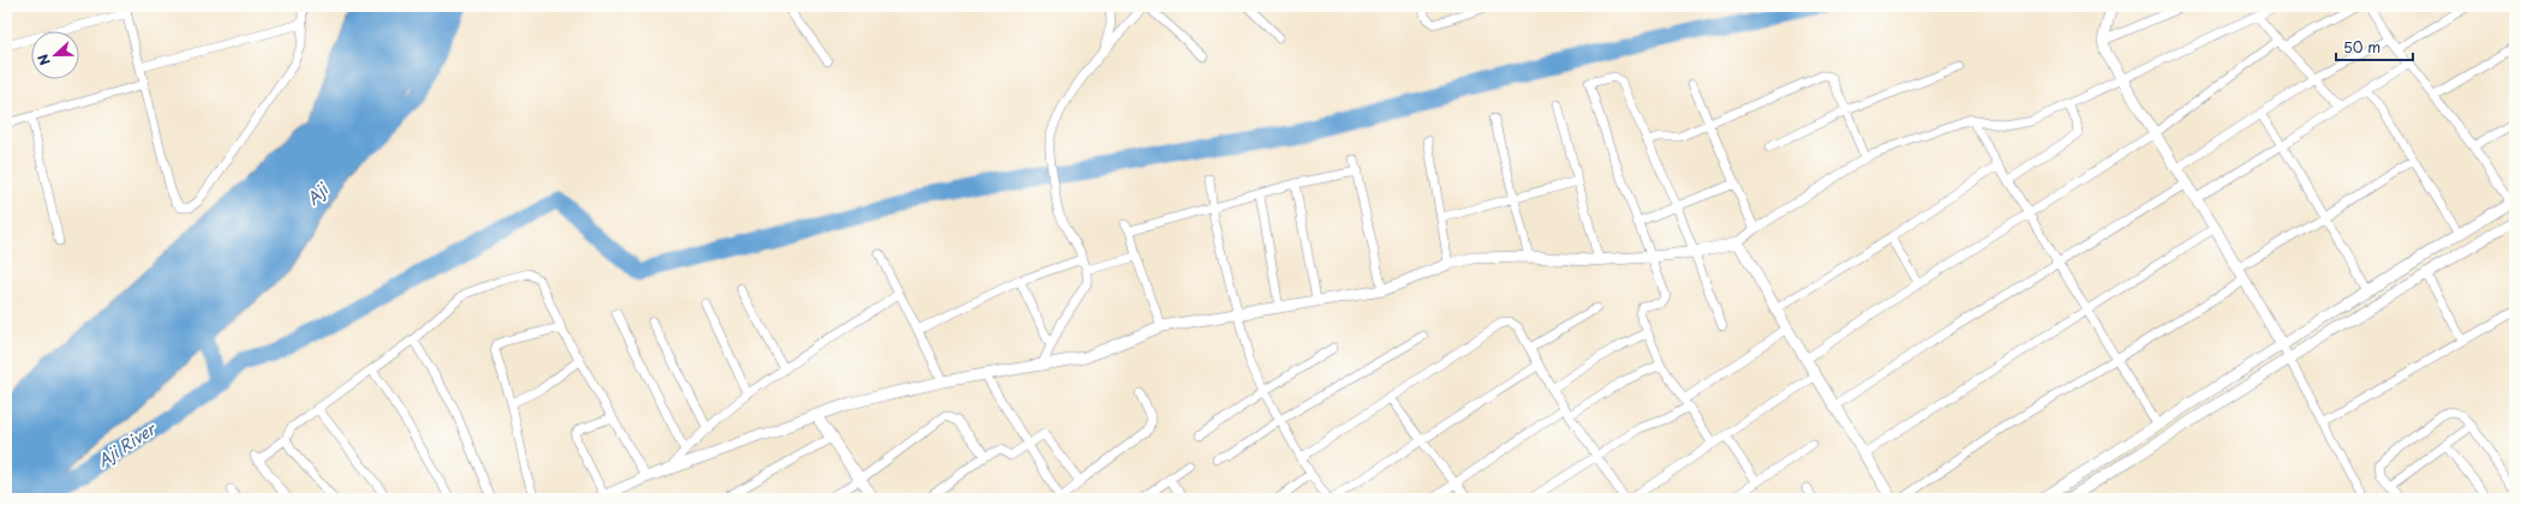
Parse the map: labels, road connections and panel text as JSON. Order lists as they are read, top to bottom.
{
  "water": ["Aji", "Aji River"],
  "scale_bar": "50 m",
  "north": "left"
}
